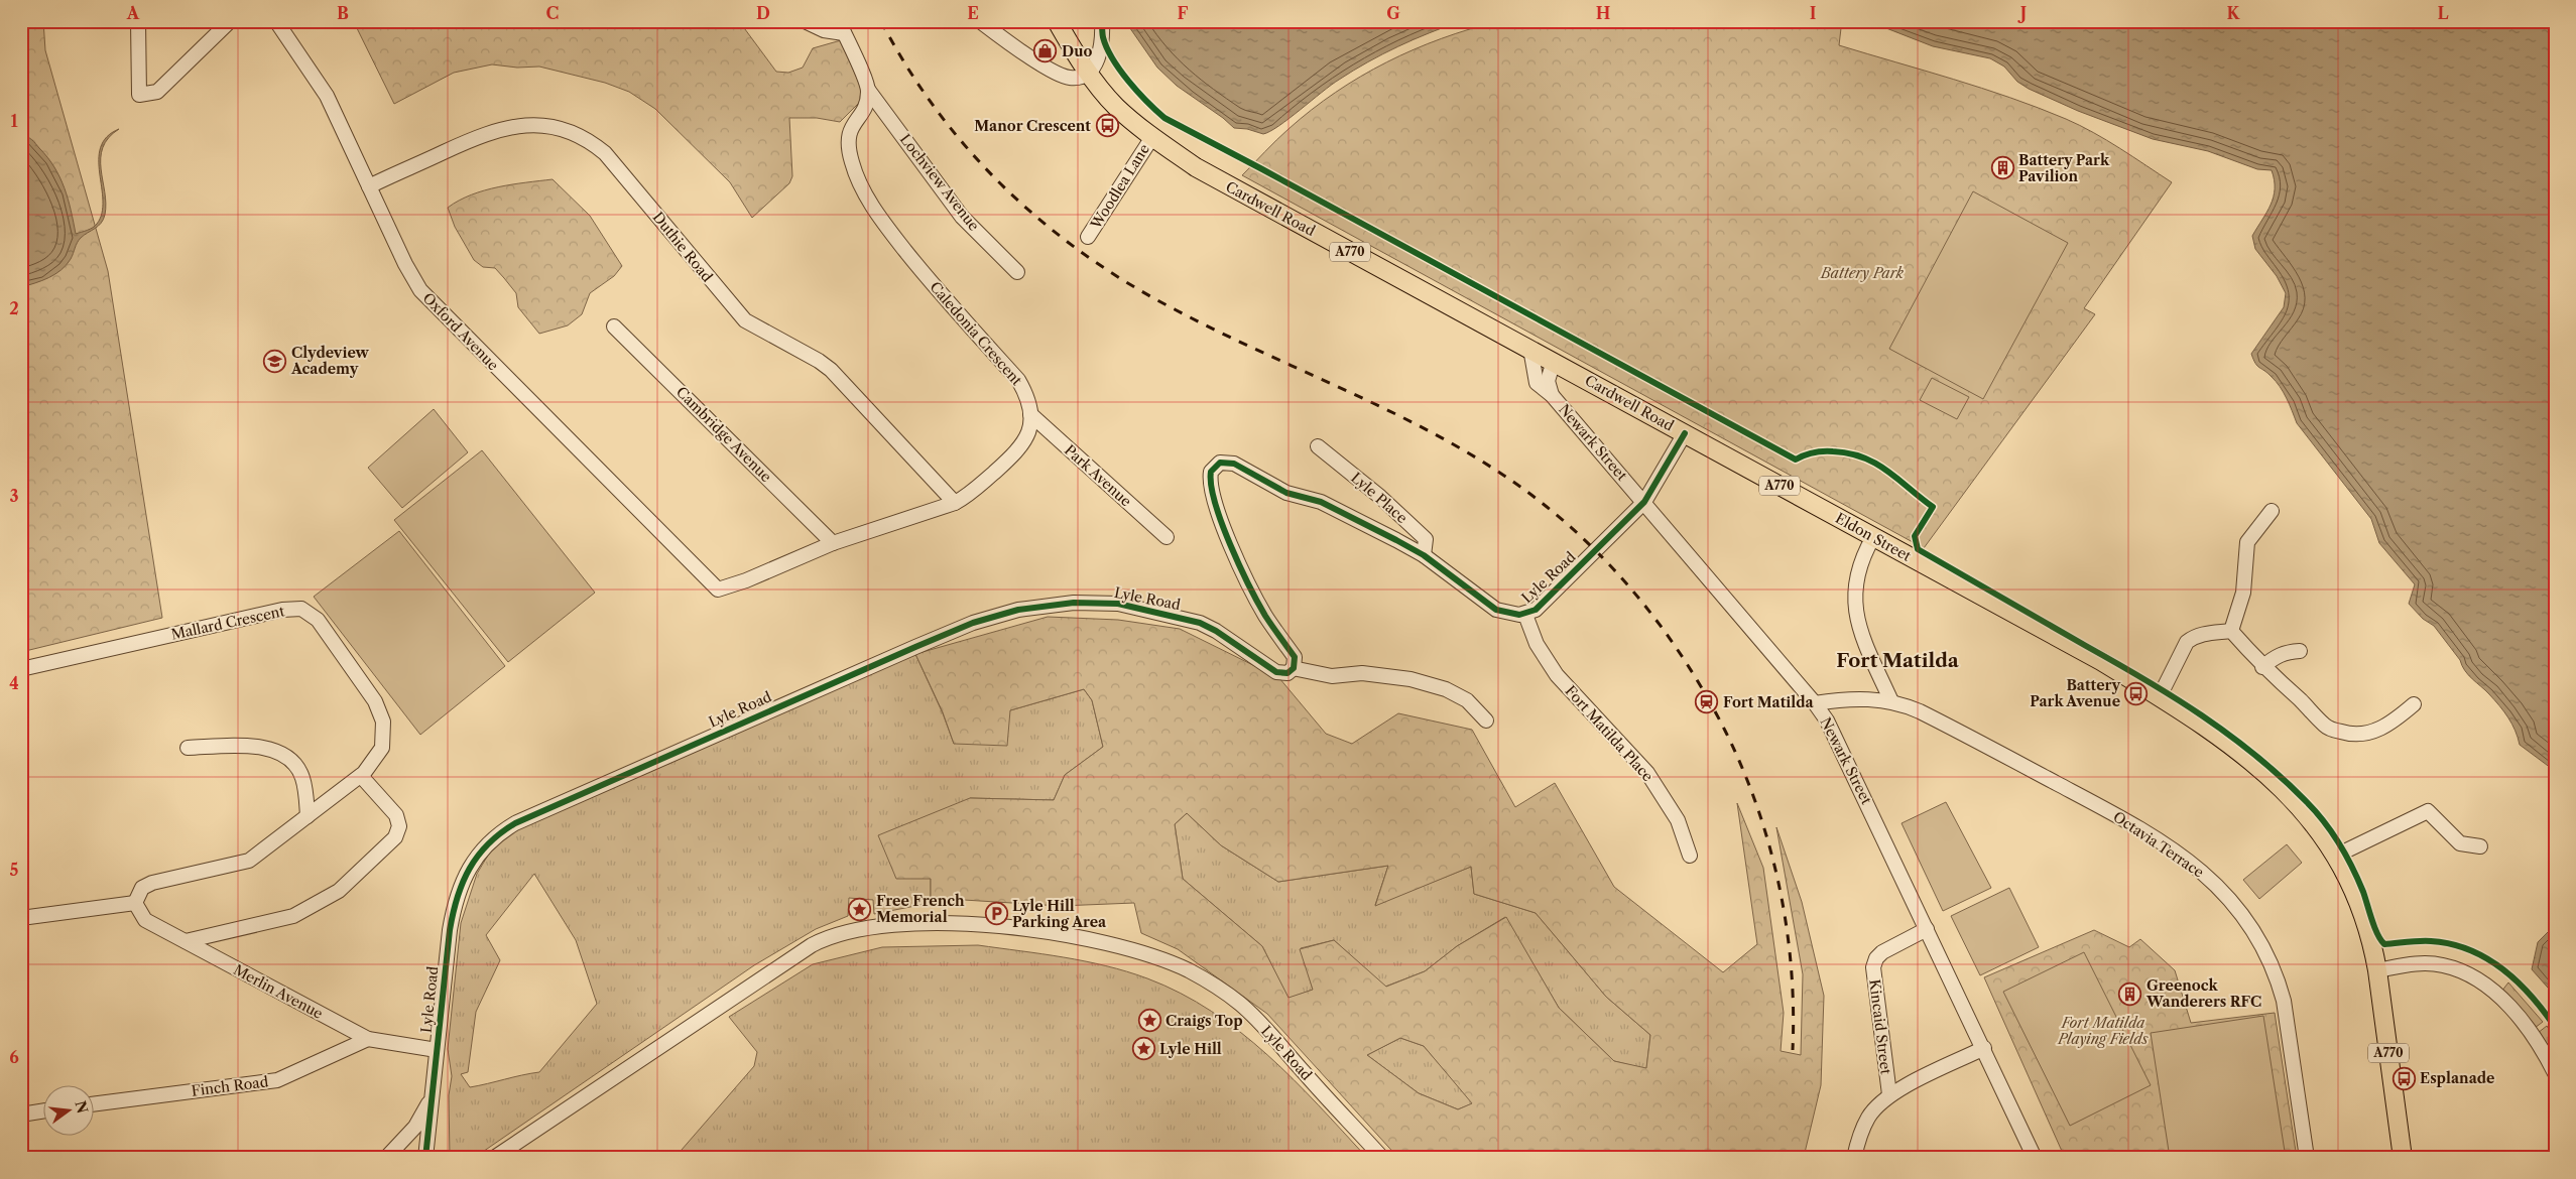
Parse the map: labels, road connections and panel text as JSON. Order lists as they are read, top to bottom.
{
  "streets": {
    "main road": ["Cardwell Road", "A770", "Eldon Street"],
    "street": [
      "Lochview Avenue",
      "Woodlea Lane",
      "Duthie Road",
      "Oxford Avenue",
      "Caledonia Crescent",
      "Cambridge Avenue",
      "Newark Street",
      "Park Avenue",
      "Lyle Place",
      "Lyle Road",
      "Mallard Crescent",
      "Fort Matilda Place",
      "Octavia Terrace",
      "Merlin Avenue",
      "Kincaid Street",
      "Finch Road"
    ]
  },
  "crossings": [
    ["Lochview Avenue", "Caledonia Crescent"],
    ["Woodlea Lane", "Cardwell Road"],
    ["Cardwell Road", "Newark Street"],
    ["Cardwell Road", "Eldon Street"],
    ["Cardwell Road", "Lyle Road"],
    ["Duthie Road", "Oxford Avenue"],
    ["Duthie Road", "Caledonia Crescent"],
    ["Oxford Avenue", "Caledonia Crescent"],
    ["Caledonia Crescent", "Cambridge Avenue"],
    ["Caledonia Crescent", "Park Avenue"],
    ["Newark Street", "Lyle Road"],
    ["Newark Street", "Octavia Terrace"],
    ["Newark Street", "Kincaid Street"],
    ["Lyle Place", "Lyle Road"],
    ["Eldon Street", "Lyle Road"],
    ["Lyle Road", "Fort Matilda Place"],
    ["Lyle Road", "Merlin Avenue"],
    ["Mallard Crescent", "Merlin Avenue"],
    ["Merlin Avenue", "Finch Road"]
  ],
  "districts": ["Fort Matilda"],
  "parks": ["Battery Park", "Fort Matilda Playing Fields"],
  "places": {
    "shop": ["Duo"],
    "bus stop": ["Manor Crescent", "Battery Park Avenue", "Esplanade"],
    "building": ["Battery Park Pavilion", "Greenock Wanderers RFC"],
    "school or university": ["Clydeview Academy"],
    "station": ["Fort Matilda"],
    "place": ["Free French Memorial", "Craigs Top", "Lyle Hill"],
    "parking": ["Lyle Hill Parking Area"]
  },
  "north": "right",
  "grid": {
    "columns": [
      "A",
      "B",
      "C",
      "D",
      "E",
      "F",
      "G",
      "H",
      "I",
      "J",
      "K",
      "L"
    ],
    "rows": [
      "1",
      "2",
      "3",
      "4",
      "5",
      "6"
    ]
  }
}
